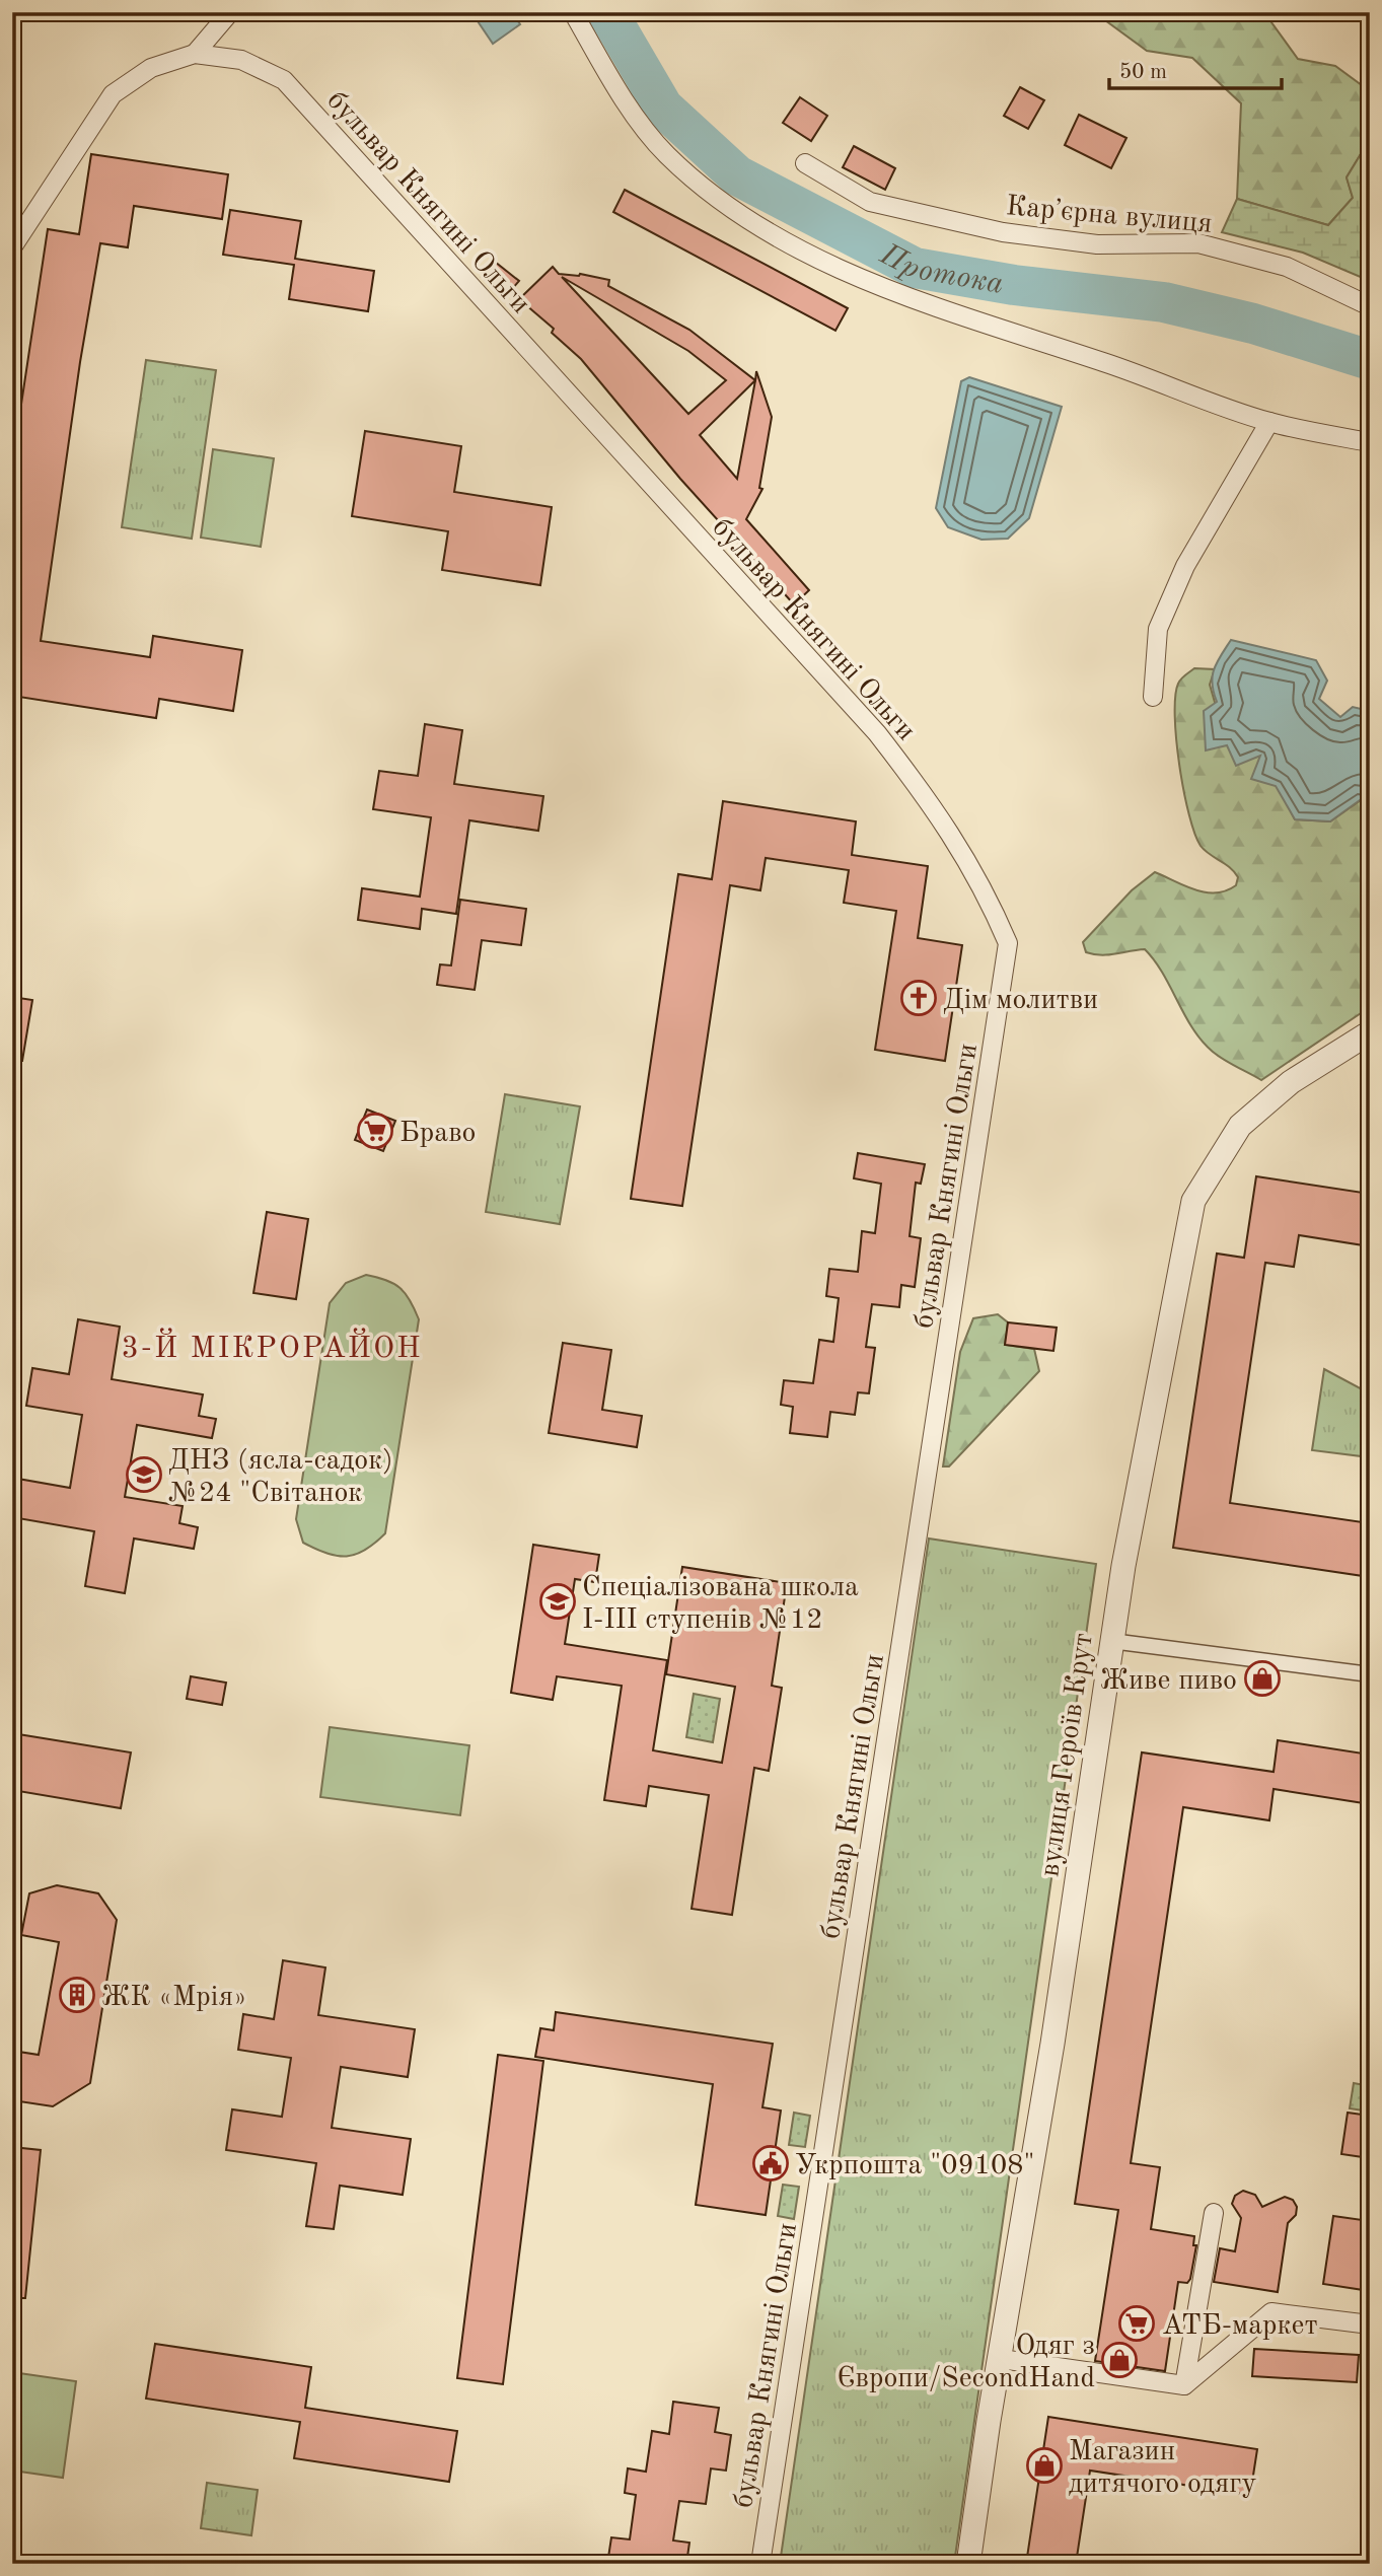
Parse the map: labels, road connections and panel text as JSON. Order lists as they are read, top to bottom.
{
  "streets": {
    "street": ["бульвар Княгині Ольги", "Карʼєрна вулиця", "вулиця Героїв Крут"]
  },
  "districts": ["3-Й МІКРОРАЙОН"],
  "water": ["Протока"],
  "places": {
    "church": ["Дім молитви"],
    "supermarket": ["Браво", "АТБ-маркет"],
    "school or university": ["ДНЗ (ясла-садок) №24 \"Світанок", "Спеціалізована школа І-ІІІ ступенів №12"],
    "shop": ["Живе пиво", "Одяг з Європи/SecondHand", "Магазин дитячого одягу"],
    "building": ["ЖК «Мрія»"],
    "public building": ["Укрпошта \"09108\""]
  },
  "scale_bar": "50 m"
}
